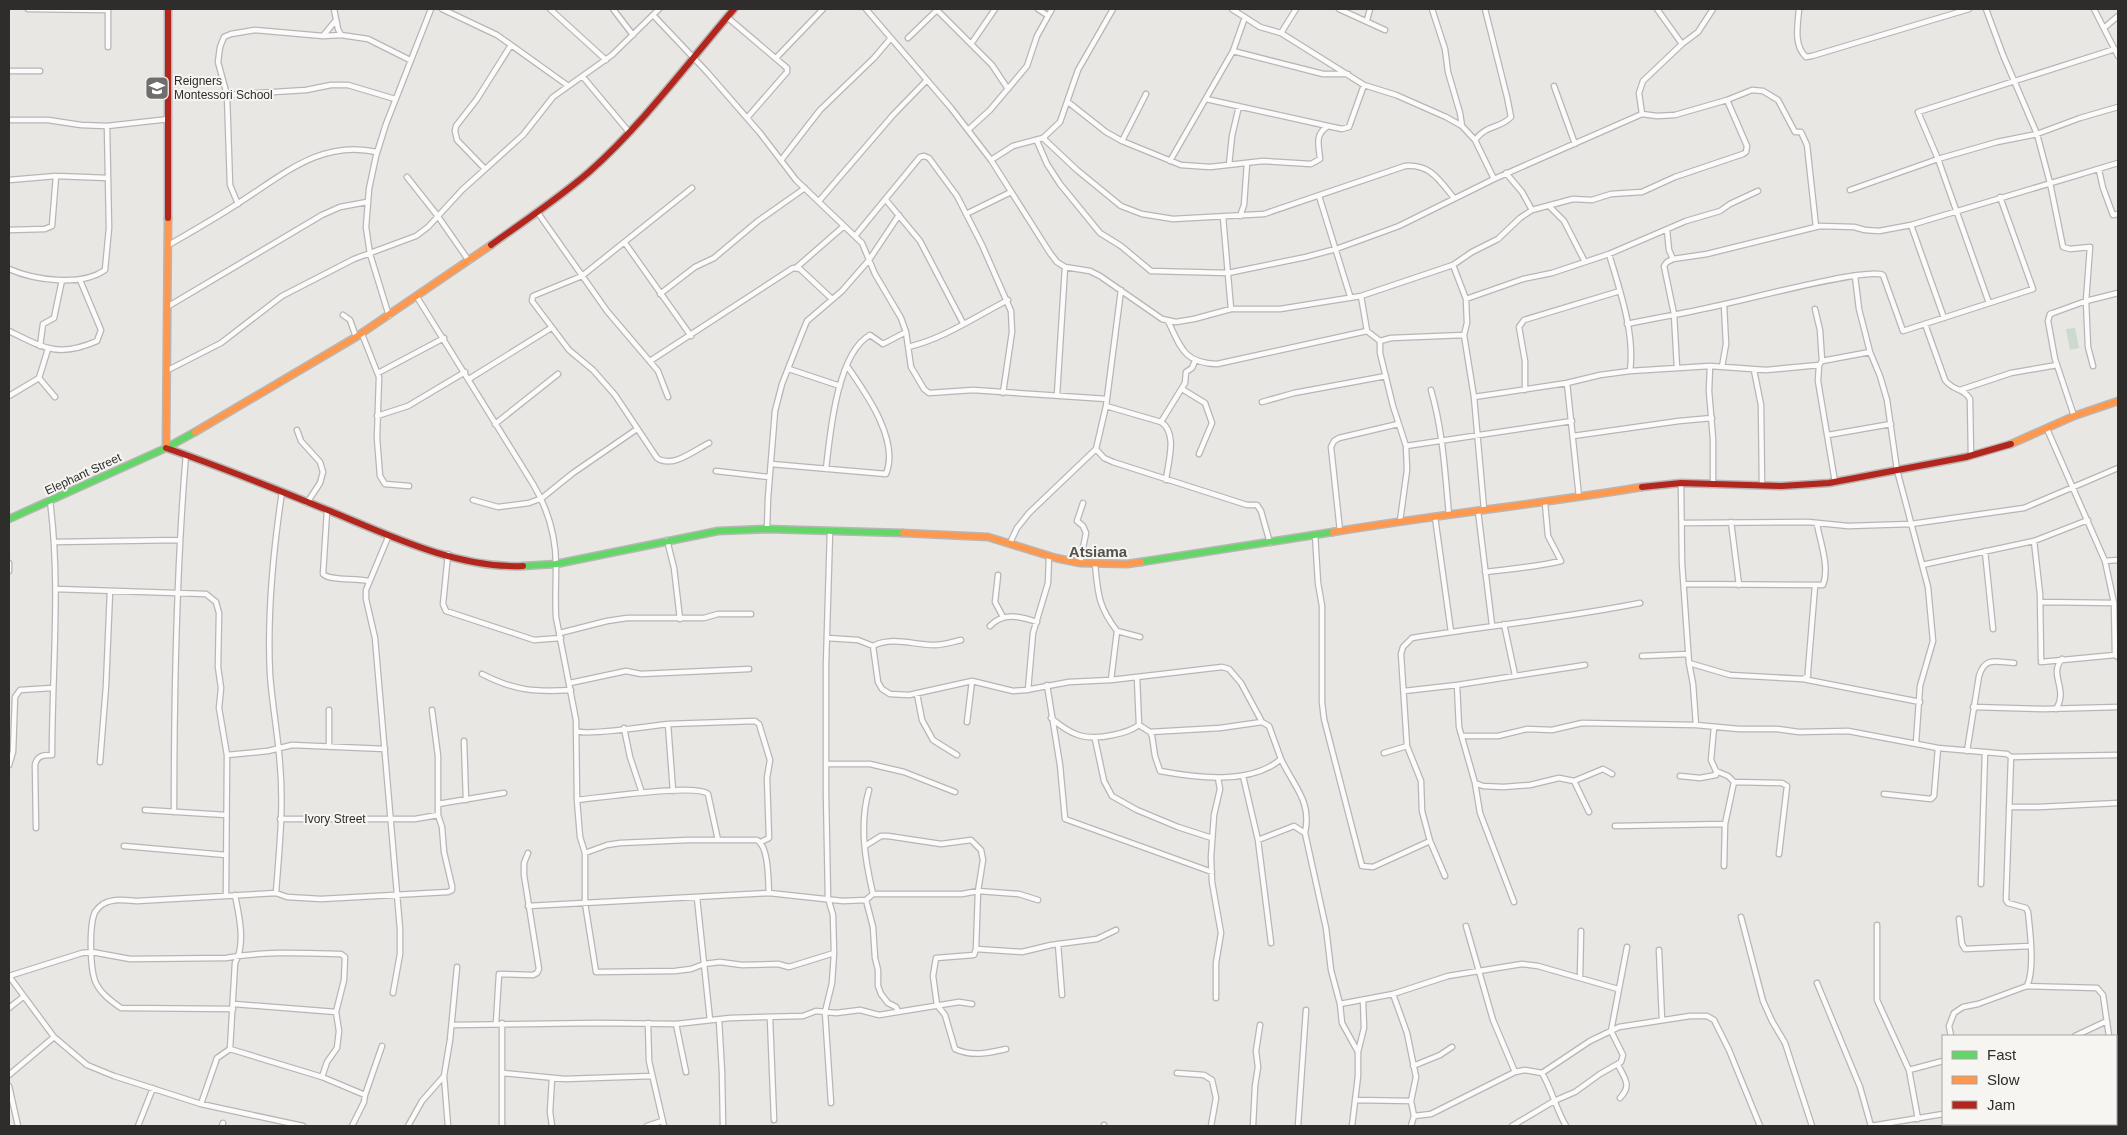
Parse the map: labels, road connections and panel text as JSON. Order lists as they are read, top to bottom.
{
  "streets": {
    "street": ["Elephant Street", "Ivory Street"]
  },
  "districts": ["Atsiama"],
  "places": {
    "school or university": ["Reigners Montessori School"]
  },
  "legend": ["Fast", "Slow", "Jam"]
}
